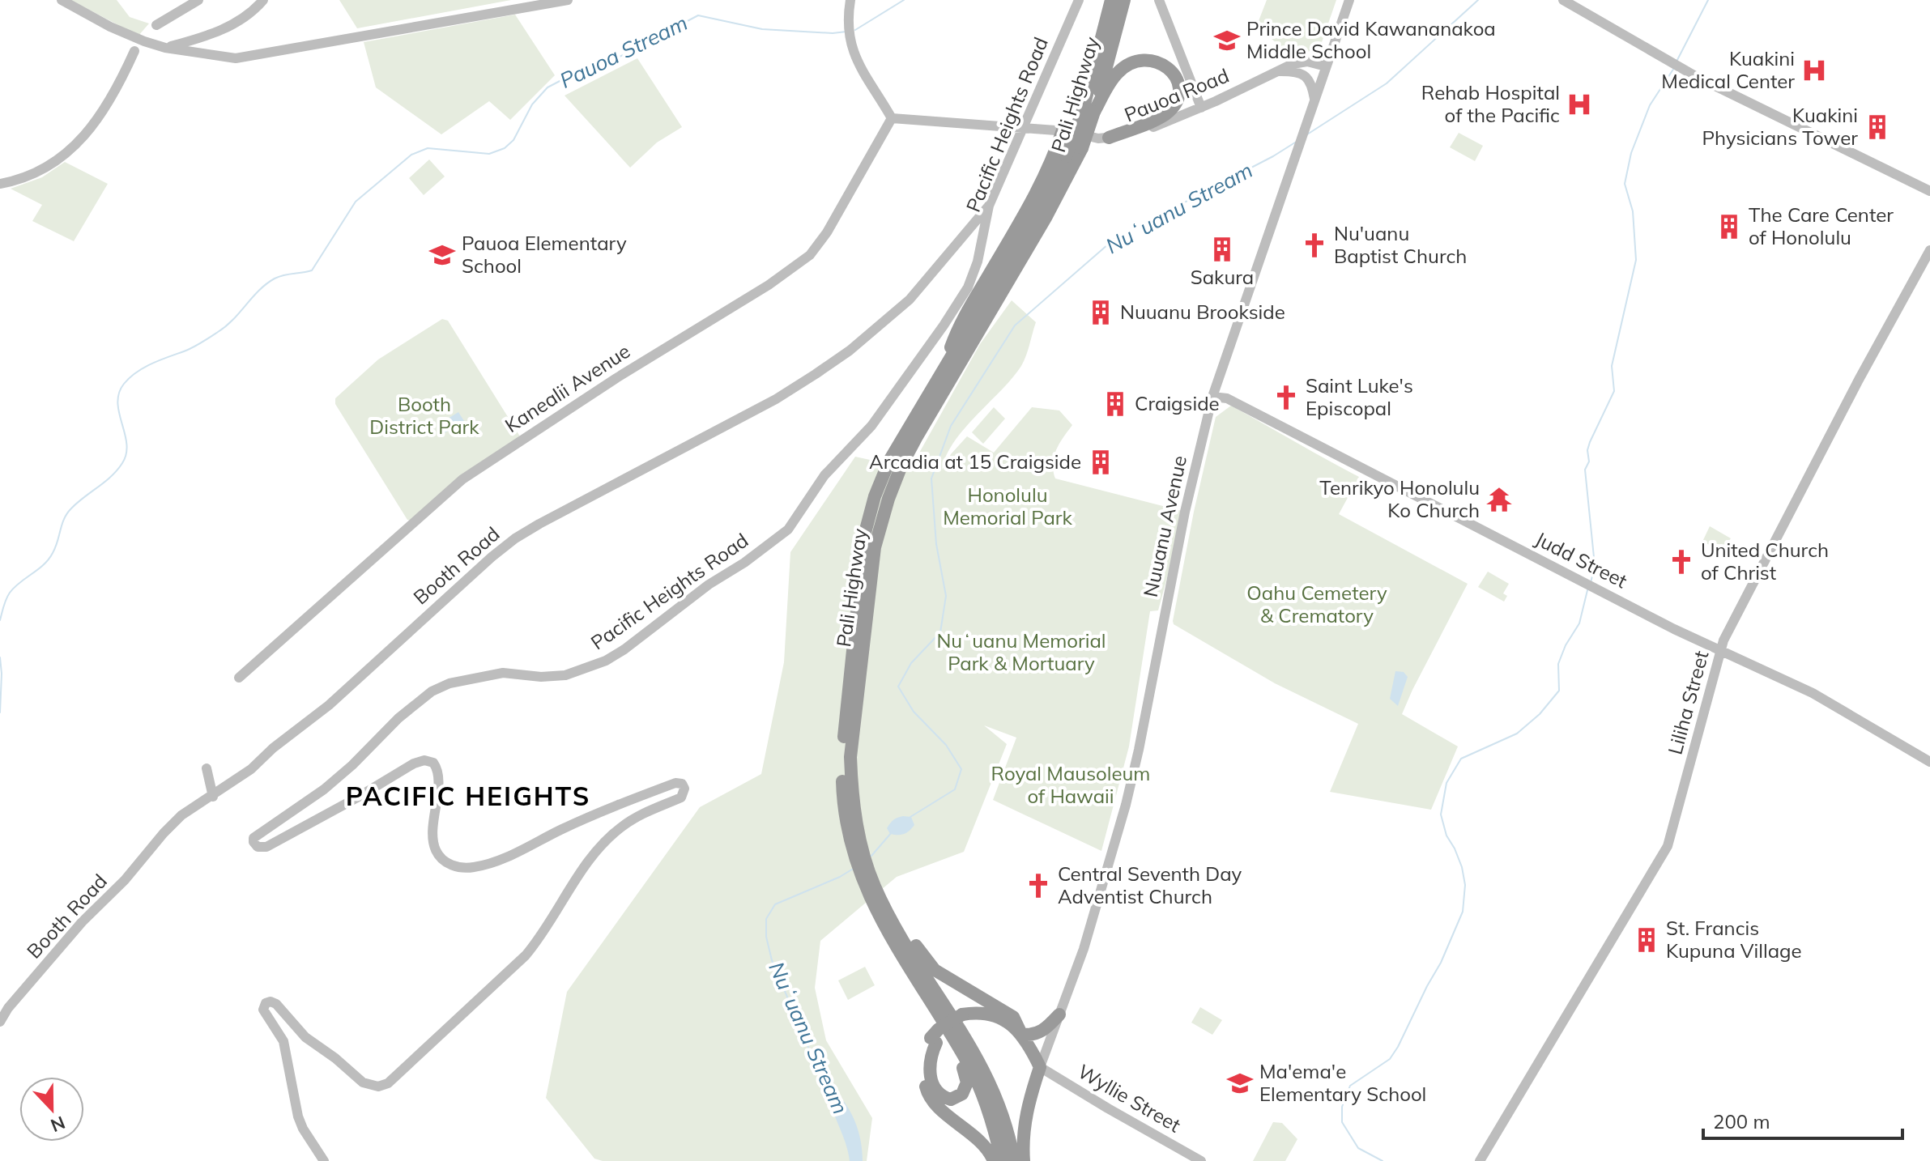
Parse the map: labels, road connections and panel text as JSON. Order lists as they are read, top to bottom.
{
  "streets": {
    "highway": ["Pali Highway"],
    "street": [
      "Pauoa Road",
      "Pacific Heights Road",
      "Kanealii Avenue",
      "Nuuanu Avenue",
      "Judd Street",
      "Booth Road",
      "Liliha Street",
      "Wyllie Street"
    ]
  },
  "crossings": [
    ["Pauoa Road", "Pacific Heights Road"],
    ["Pauoa Road", "Kanealii Avenue"],
    ["Pauoa Road", "Nuuanu Avenue"],
    ["Pacific Heights Road", "Booth Road"],
    ["Nuuanu Avenue", "Judd Street"],
    ["Nuuanu Avenue", "Wyllie Street"],
    ["Judd Street", "Liliha Street"]
  ],
  "districts": ["PACIFIC HEIGHTS"],
  "water": ["Pauoa Stream", "Nuʻuanu Stream"],
  "parks": [
    "Booth District Park",
    "Honolulu Memorial Park",
    "Oahu Cemetery & Crematory",
    "Nuʻuanu Memorial Park & Mortuary",
    "Royal Mausoleum of Hawaii"
  ],
  "places": {
    "school or university": ["Prince David Kawananakoa Middle School", "Pauoa Elementary School", "Ma'ema'e Elementary School"],
    "hospital": ["Kuakini Medical Center", "Rehab Hospital of the Pacific"],
    "building": [
      "Kuakini Physicians Tower",
      "The Care Center of Honolulu",
      "Sakura",
      "Nuuanu Brookside",
      "Craigside",
      "Arcadia at 15 Craigside",
      "St. Francis Kupuna Village"
    ],
    "church": [
      "Nu'uanu Baptist Church",
      "Saint Luke's Episcopal",
      "United Church of Christ",
      "Central Seventh Day Adventist Church"
    ],
    "temple": ["Tenrikyo Honolulu Ko Church"]
  },
  "scale_bar": "200 m",
  "north": "bottom"
}
